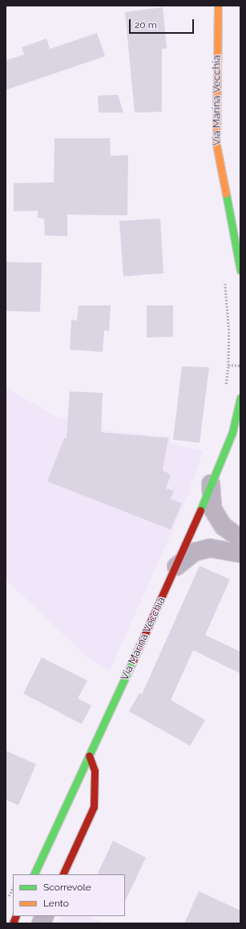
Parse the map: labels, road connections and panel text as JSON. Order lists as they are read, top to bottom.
{
  "streets": {
    "main road": ["Via Marina Vecchia"]
  },
  "legend": ["Scorrevole", "Lento"],
  "scale_bar": "20 m"
}
